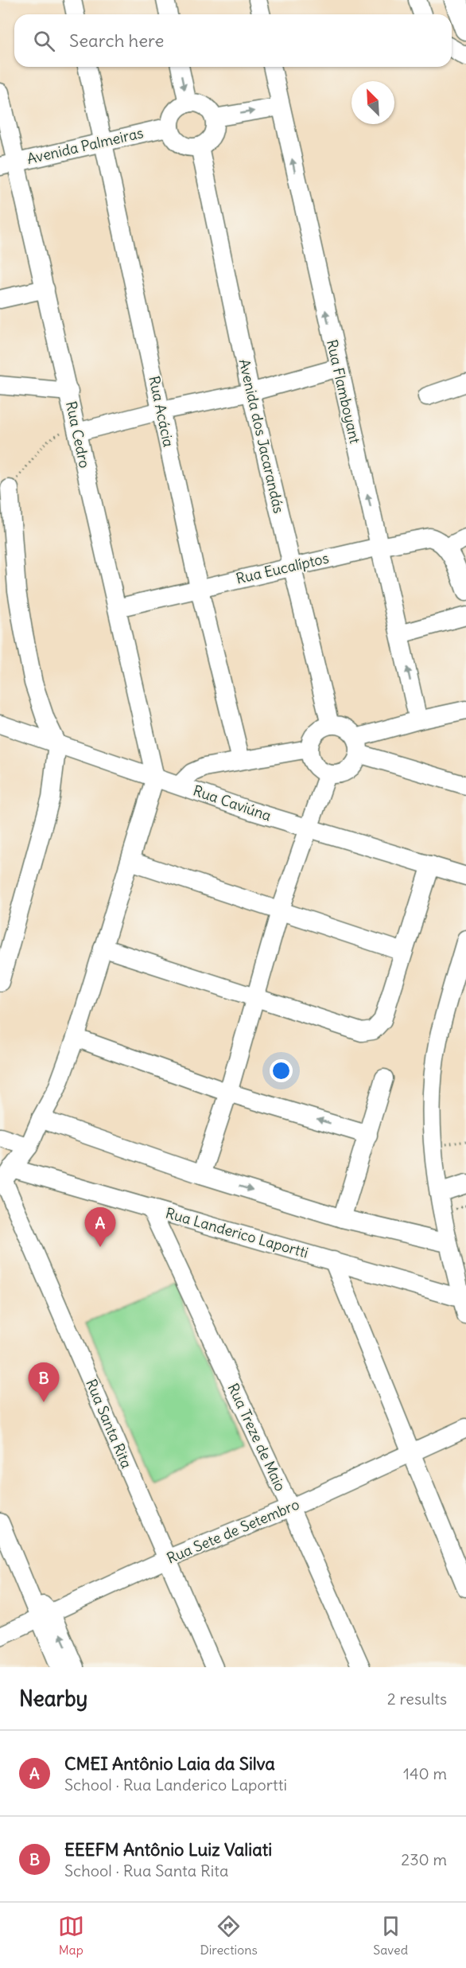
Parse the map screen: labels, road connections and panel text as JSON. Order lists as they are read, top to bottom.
{
  "streets": {
    "street": [
      "Avenida Palmeiras",
      "Rua Flamboyant",
      "Rua Acácia",
      "Rua Cedro",
      "Avenida dos Jacarandás",
      "Rua Eucalíptos",
      "Rua Caviúna",
      "Rua Landerico Laportti",
      "Rua Santa Rita",
      "Rua Treze de Maio",
      "Rua Sete de Setembro"
    ]
  },
  "crossings": [
    ["Avenida Palmeiras", "Rua Acácia"],
    ["Avenida Palmeiras", "Rua Cedro"],
    ["Avenida Palmeiras", "Avenida dos Jacarandás"],
    ["Rua Flamboyant", "Rua Eucalíptos"],
    ["Rua Acácia", "Rua Eucalíptos"],
    ["Rua Cedro", "Rua Eucalíptos"],
    ["Rua Cedro", "Rua Caviúna"],
    ["Avenida dos Jacarandás", "Rua Eucalíptos"],
    ["Rua Landerico Laportti", "Rua Santa Rita"],
    ["Rua Landerico Laportti", "Rua Treze de Maio"],
    ["Rua Santa Rita", "Rua Sete de Setembro"],
    ["Rua Treze de Maio", "Rua Sete de Setembro"]
  ],
  "one_way": ["Rua Flamboyant"],
  "north": "top left",
  "page": {
    "search": "Search here",
    "pins": ["A", "B"],
    "heading": ["Nearby", "2 results"],
    "list": [
      {
        "mark": "A",
        "name": "CMEI Antônio Laia da Silva",
        "note": "School · Rua Landerico Laportti",
        "value": "140 m"
      },
      {
        "mark": "B",
        "name": "EEEFM Antônio Luiz Valiati",
        "note": "School · Rua Santa Rita",
        "value": "230 m"
      }
    ],
    "nav": ["Map", "Directions", "Saved"]
  }
}
